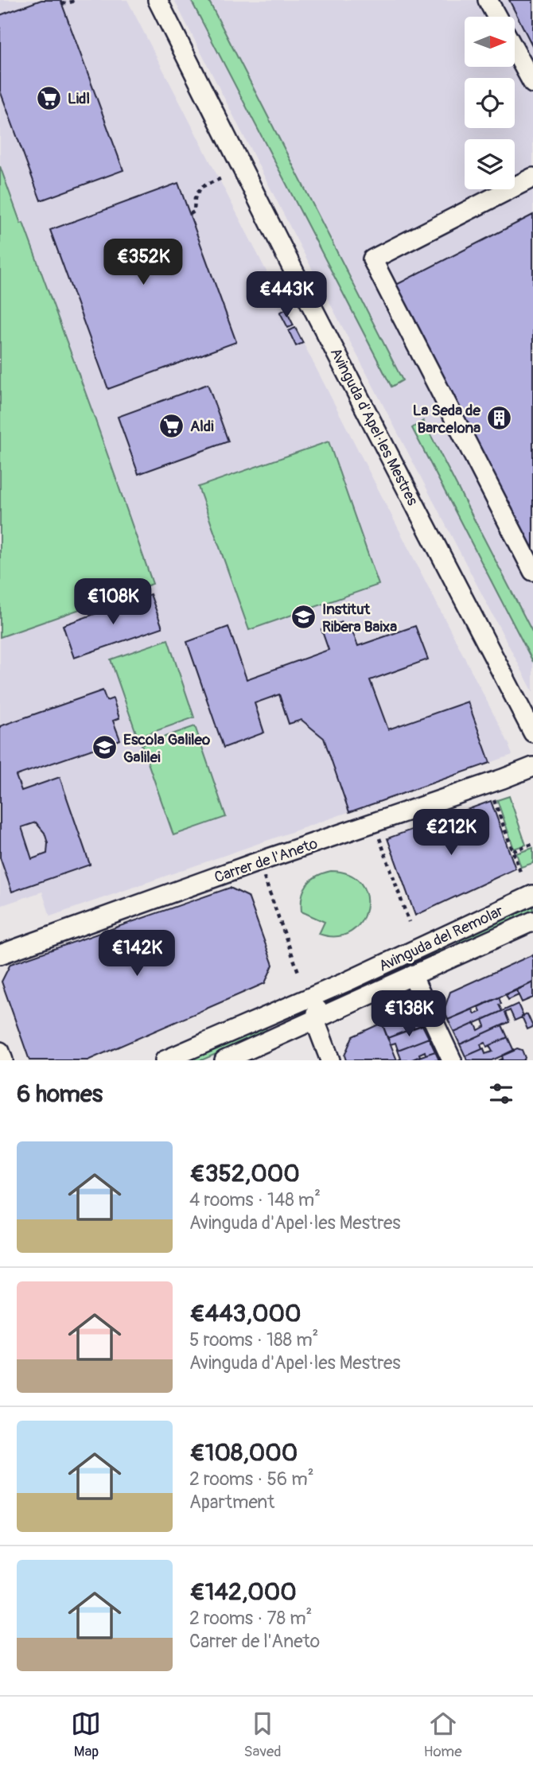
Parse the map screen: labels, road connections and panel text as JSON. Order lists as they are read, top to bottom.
{
  "streets": {
    "street": ["Avinguda d'Apel·les Mestres", "Carrer de l'Aneto", "Avinguda del Remolar"]
  },
  "places": {
    "supermarket": ["Lidl", "Aldi"],
    "building": ["La Seda de Barcelona"],
    "school or university": ["Institut Ribera Baixa", "Escola Galileo Galilei"]
  },
  "north": "right",
  "page": {
    "price": [
      "€352K",
      "€443K",
      "€108K",
      "€212K",
      "€142K",
      "€138K"
    ],
    "heading": "6 homes",
    "list": [
      {
        "name": "€352,000",
        "note": "4 rooms · 148 m² · Avinguda d'Apel·les Mestres"
      },
      {
        "name": "€443,000",
        "note": "5 rooms · 188 m² · Avinguda d'Apel·les Mestres"
      },
      {
        "name": "€108,000",
        "note": "2 rooms · 56 m² · Apartment"
      },
      {
        "name": "€142,000",
        "note": "2 rooms · 78 m² · Carrer de l'Aneto"
      }
    ],
    "tabs": ["Map", "Saved", "Home"]
  }
}
